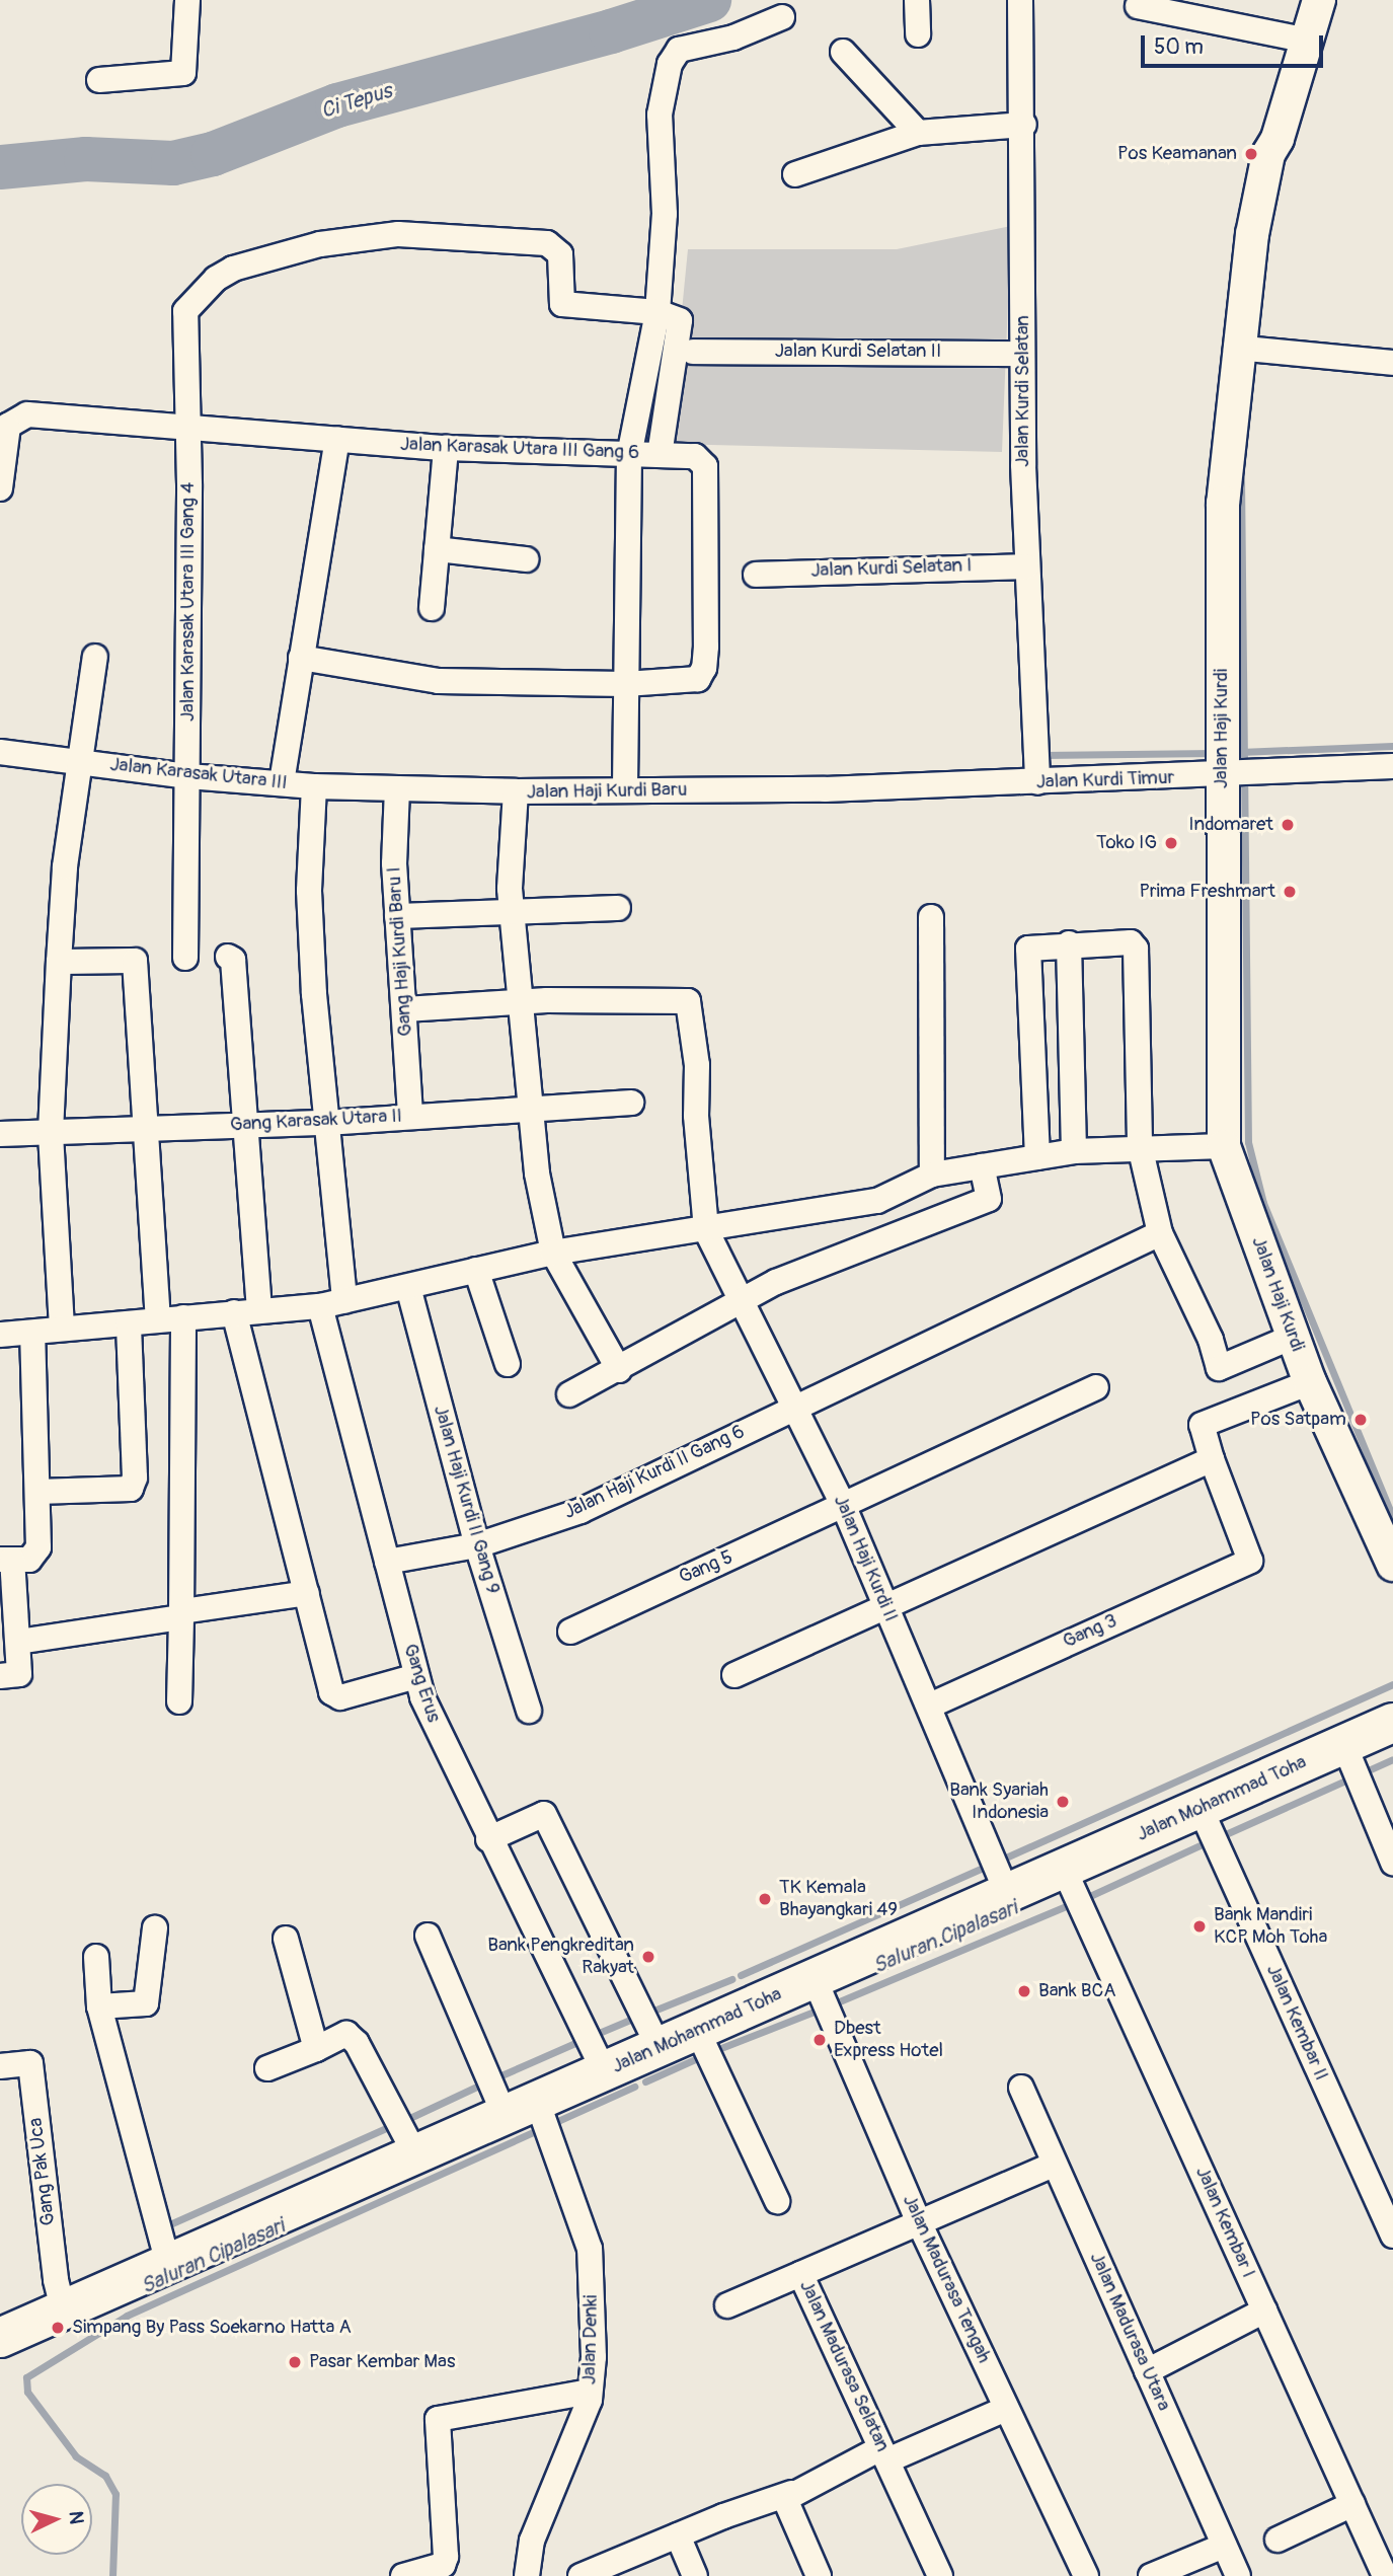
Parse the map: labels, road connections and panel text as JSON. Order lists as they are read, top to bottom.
{
  "streets": {
    "main road": ["Jalan Mohammad Toha"],
    "street": [
      "Jalan Kurdi Selatan II",
      "Jalan Kurdi Selatan",
      "Jalan Karasak Utara III Gang 6",
      "Jalan Kurdi Selatan I",
      "Jalan Karasak Utara III Gang 4",
      "Jalan Haji Kurdi",
      "Jalan Karasak Utara III",
      "Jalan Kurdi Timur",
      "Jalan Haji Kurdi Baru",
      "Gang Haji Kurdi Baru I",
      "Gang Karasak Utara II",
      "Jalan Haji Kurdi II Gang 6",
      "Jalan Haji Kurdi II Gang 9",
      "Jalan Haji Kurdi II",
      "Gang 5",
      "Gang 3",
      "Gang Erus",
      "Jalan Kembar II",
      "Gang Pak Uca",
      "Jalan Kembar I",
      "Jalan Madurasa Tengah",
      "Jalan Madurasa Utara",
      "Jalan Denki",
      "Jalan Madurasa Selatan"
    ]
  },
  "crossings": [
    ["Jalan Kurdi Selatan II", "Jalan Kurdi Selatan"],
    ["Jalan Kurdi Selatan", "Jalan Kurdi Selatan I"],
    ["Jalan Kurdi Selatan", "Jalan Kurdi Timur"],
    ["Jalan Karasak Utara III Gang 6", "Jalan Karasak Utara III Gang 4"],
    ["Jalan Karasak Utara III Gang 4", "Jalan Karasak Utara III"],
    ["Jalan Haji Kurdi", "Jalan Kurdi Timur"],
    ["Jalan Karasak Utara III", "Jalan Haji Kurdi Baru"],
    ["Jalan Karasak Utara III", "Gang Haji Kurdi Baru I"],
    ["Jalan Karasak Utara III", "Gang Erus"],
    ["Jalan Kurdi Timur", "Jalan Haji Kurdi Baru"],
    ["Jalan Haji Kurdi Baru", "Gang Haji Kurdi Baru I"],
    ["Gang Haji Kurdi Baru I", "Gang Karasak Utara II"],
    ["Gang Karasak Utara II", "Gang Erus"],
    ["Jalan Haji Kurdi II Gang 6", "Jalan Haji Kurdi II Gang 9"],
    ["Jalan Haji Kurdi II Gang 6", "Jalan Haji Kurdi II"],
    ["Jalan Haji Kurdi II Gang 6", "Gang Erus"],
    ["Jalan Haji Kurdi II", "Gang 5"],
    ["Jalan Haji Kurdi II", "Gang 3"],
    ["Jalan Haji Kurdi II", "Jalan Mohammad Toha"],
    ["Gang Erus", "Jalan Mohammad Toha"],
    ["Jalan Mohammad Toha", "Jalan Kembar II"],
    ["Jalan Mohammad Toha", "Gang Pak Uca"],
    ["Jalan Mohammad Toha", "Jalan Kembar I"],
    ["Jalan Mohammad Toha", "Jalan Madurasa Tengah"],
    ["Jalan Mohammad Toha", "Jalan Denki"],
    ["Jalan Madurasa Tengah", "Jalan Madurasa Selatan"],
    ["Jalan Madurasa Utara", "Jalan Madurasa Selatan"]
  ],
  "water": ["Ci Tepus", "Saluran Cipalasari"],
  "places": [
    "Pos Keamanan",
    "Indomaret",
    "Toko IG",
    "Prima Freshmart",
    "Pos Satpam",
    "Bank Syariah Indonesia",
    "TK Kemala Bhayangkari 49",
    "Bank Mandiri KCP Moh Toha",
    "Bank Pengkreditan Rakyat",
    "Bank BCA",
    "Dbest Express Hotel",
    "Simpang By Pass Soekarno Hatta A",
    "Pasar Kembar Mas"
  ],
  "scale_bar": "50 m",
  "north": "right"
}
